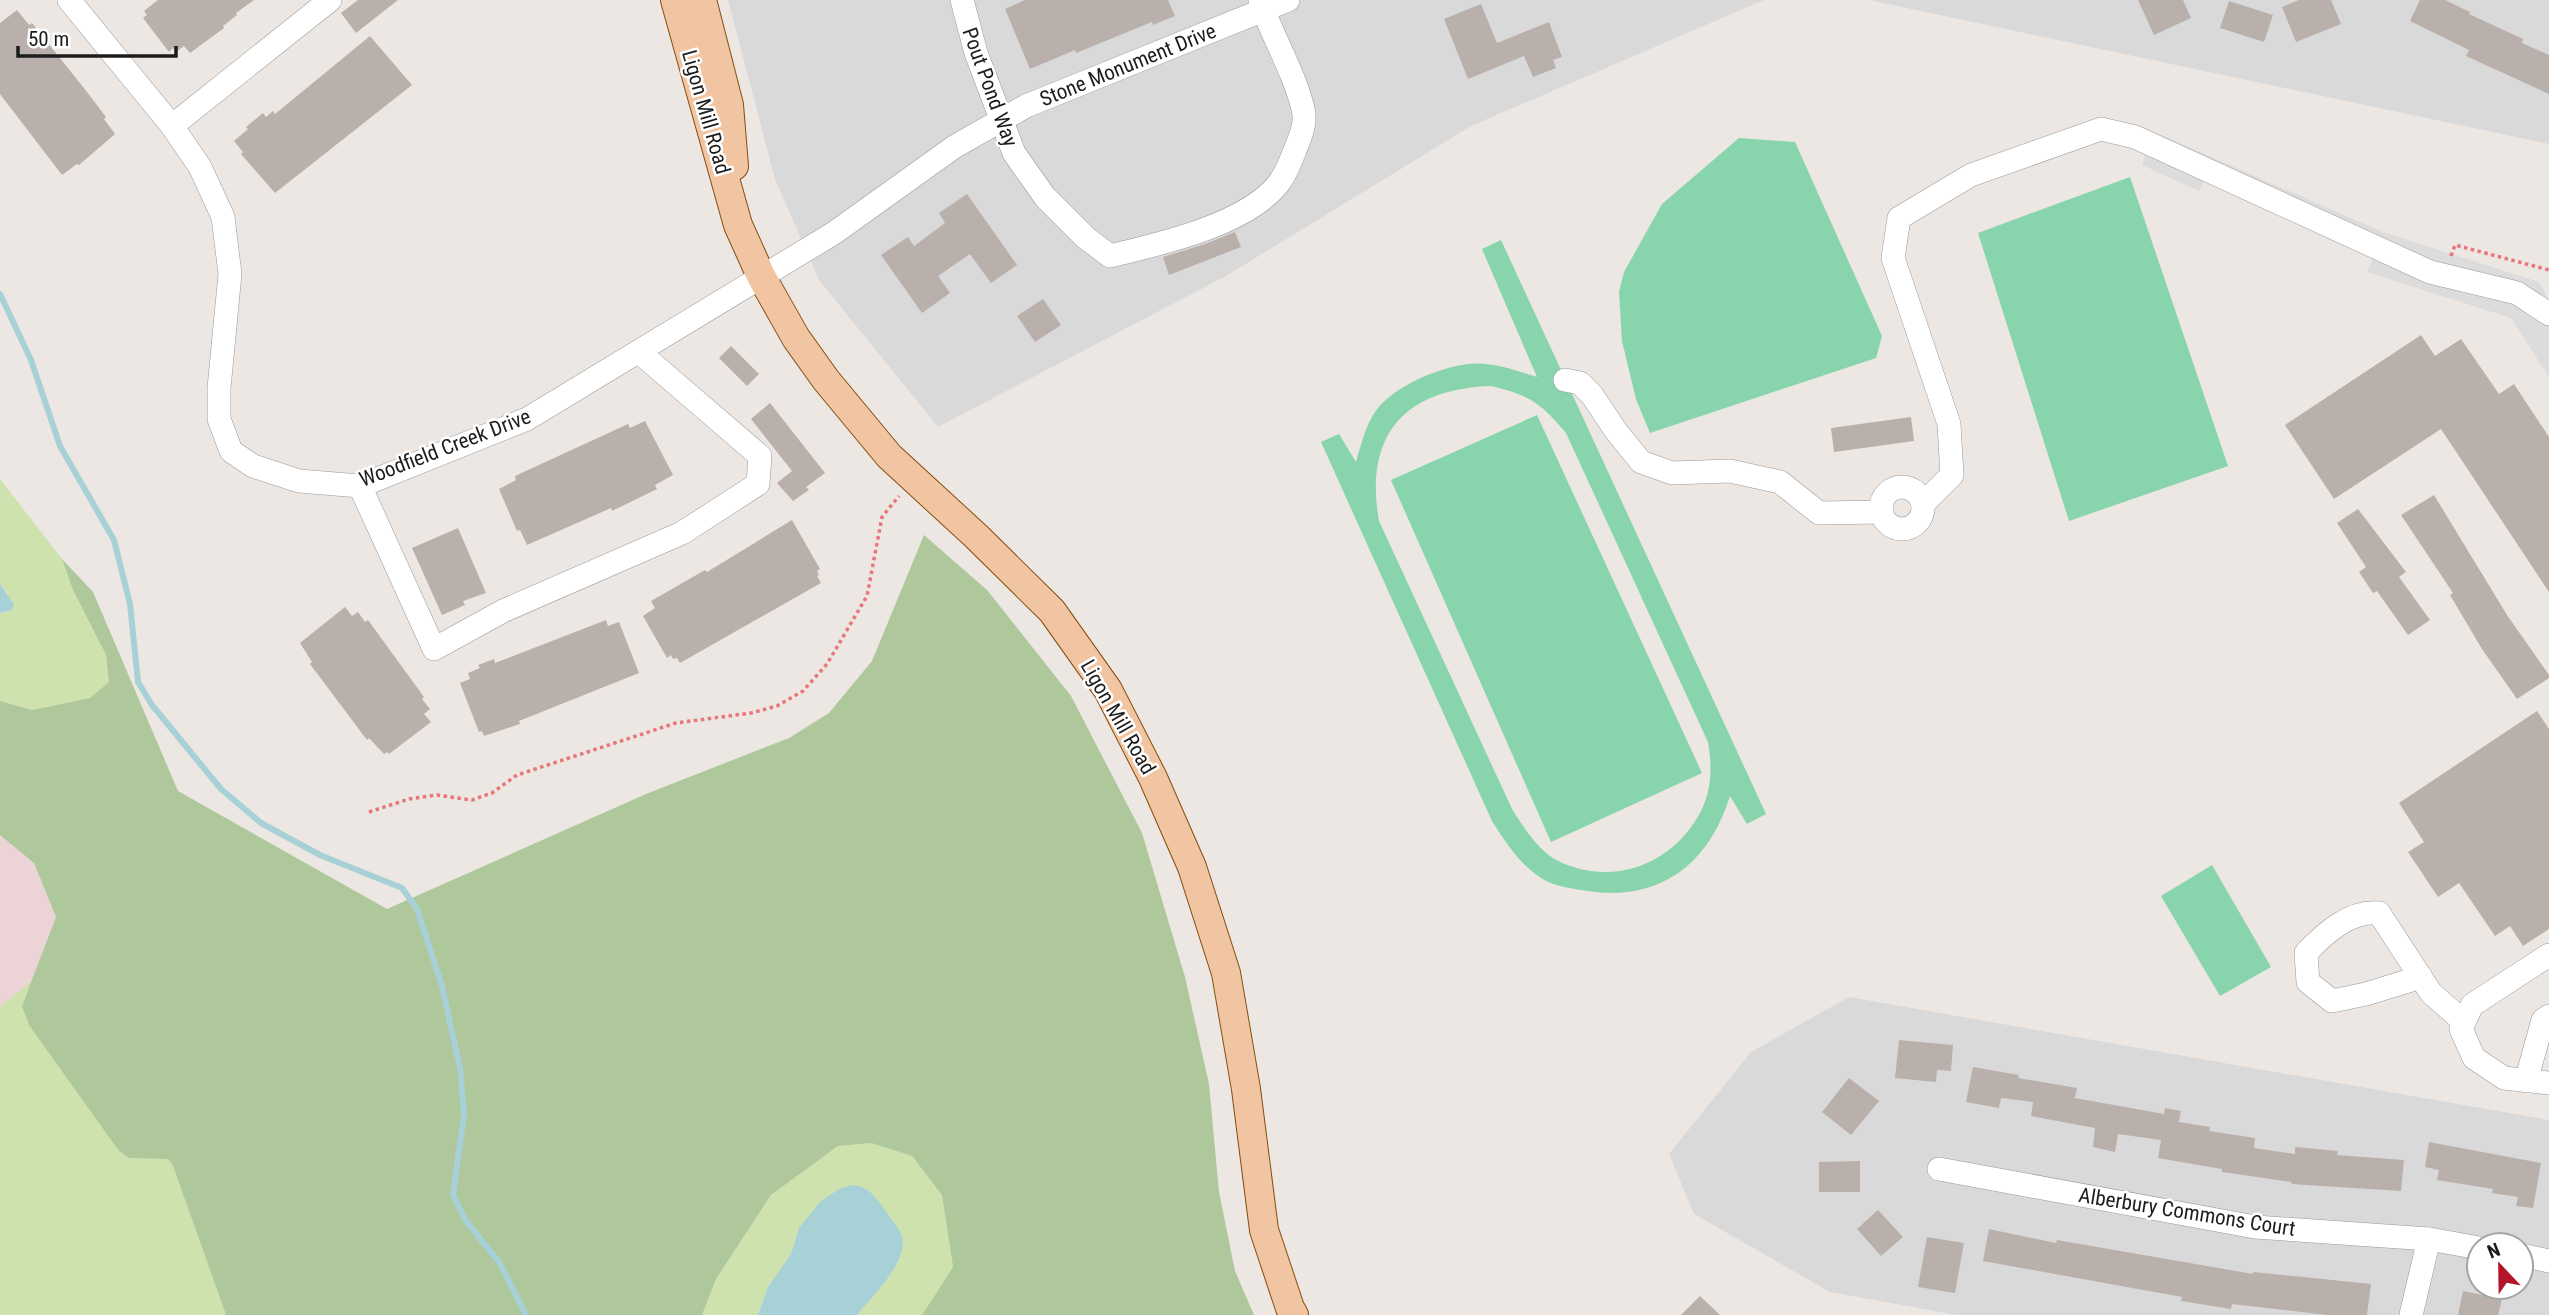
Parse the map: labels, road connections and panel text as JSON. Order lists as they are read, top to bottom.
{
  "streets": {
    "main road": ["Ligon Mill Road"],
    "street": [
      "Stone Monument Drive",
      "Pout Pond Way",
      "Woodfield Creek Drive",
      "Alberbury Commons Court"
    ]
  },
  "crossings": [
    ["Stone Monument Drive", "Pout Pond Way"],
    ["Stone Monument Drive", "Ligon Mill Road"],
    ["Stone Monument Drive", "Woodfield Creek Drive"],
    ["Ligon Mill Road", "Woodfield Creek Drive"]
  ],
  "scale_bar": "50 m",
  "north": "top"
}
